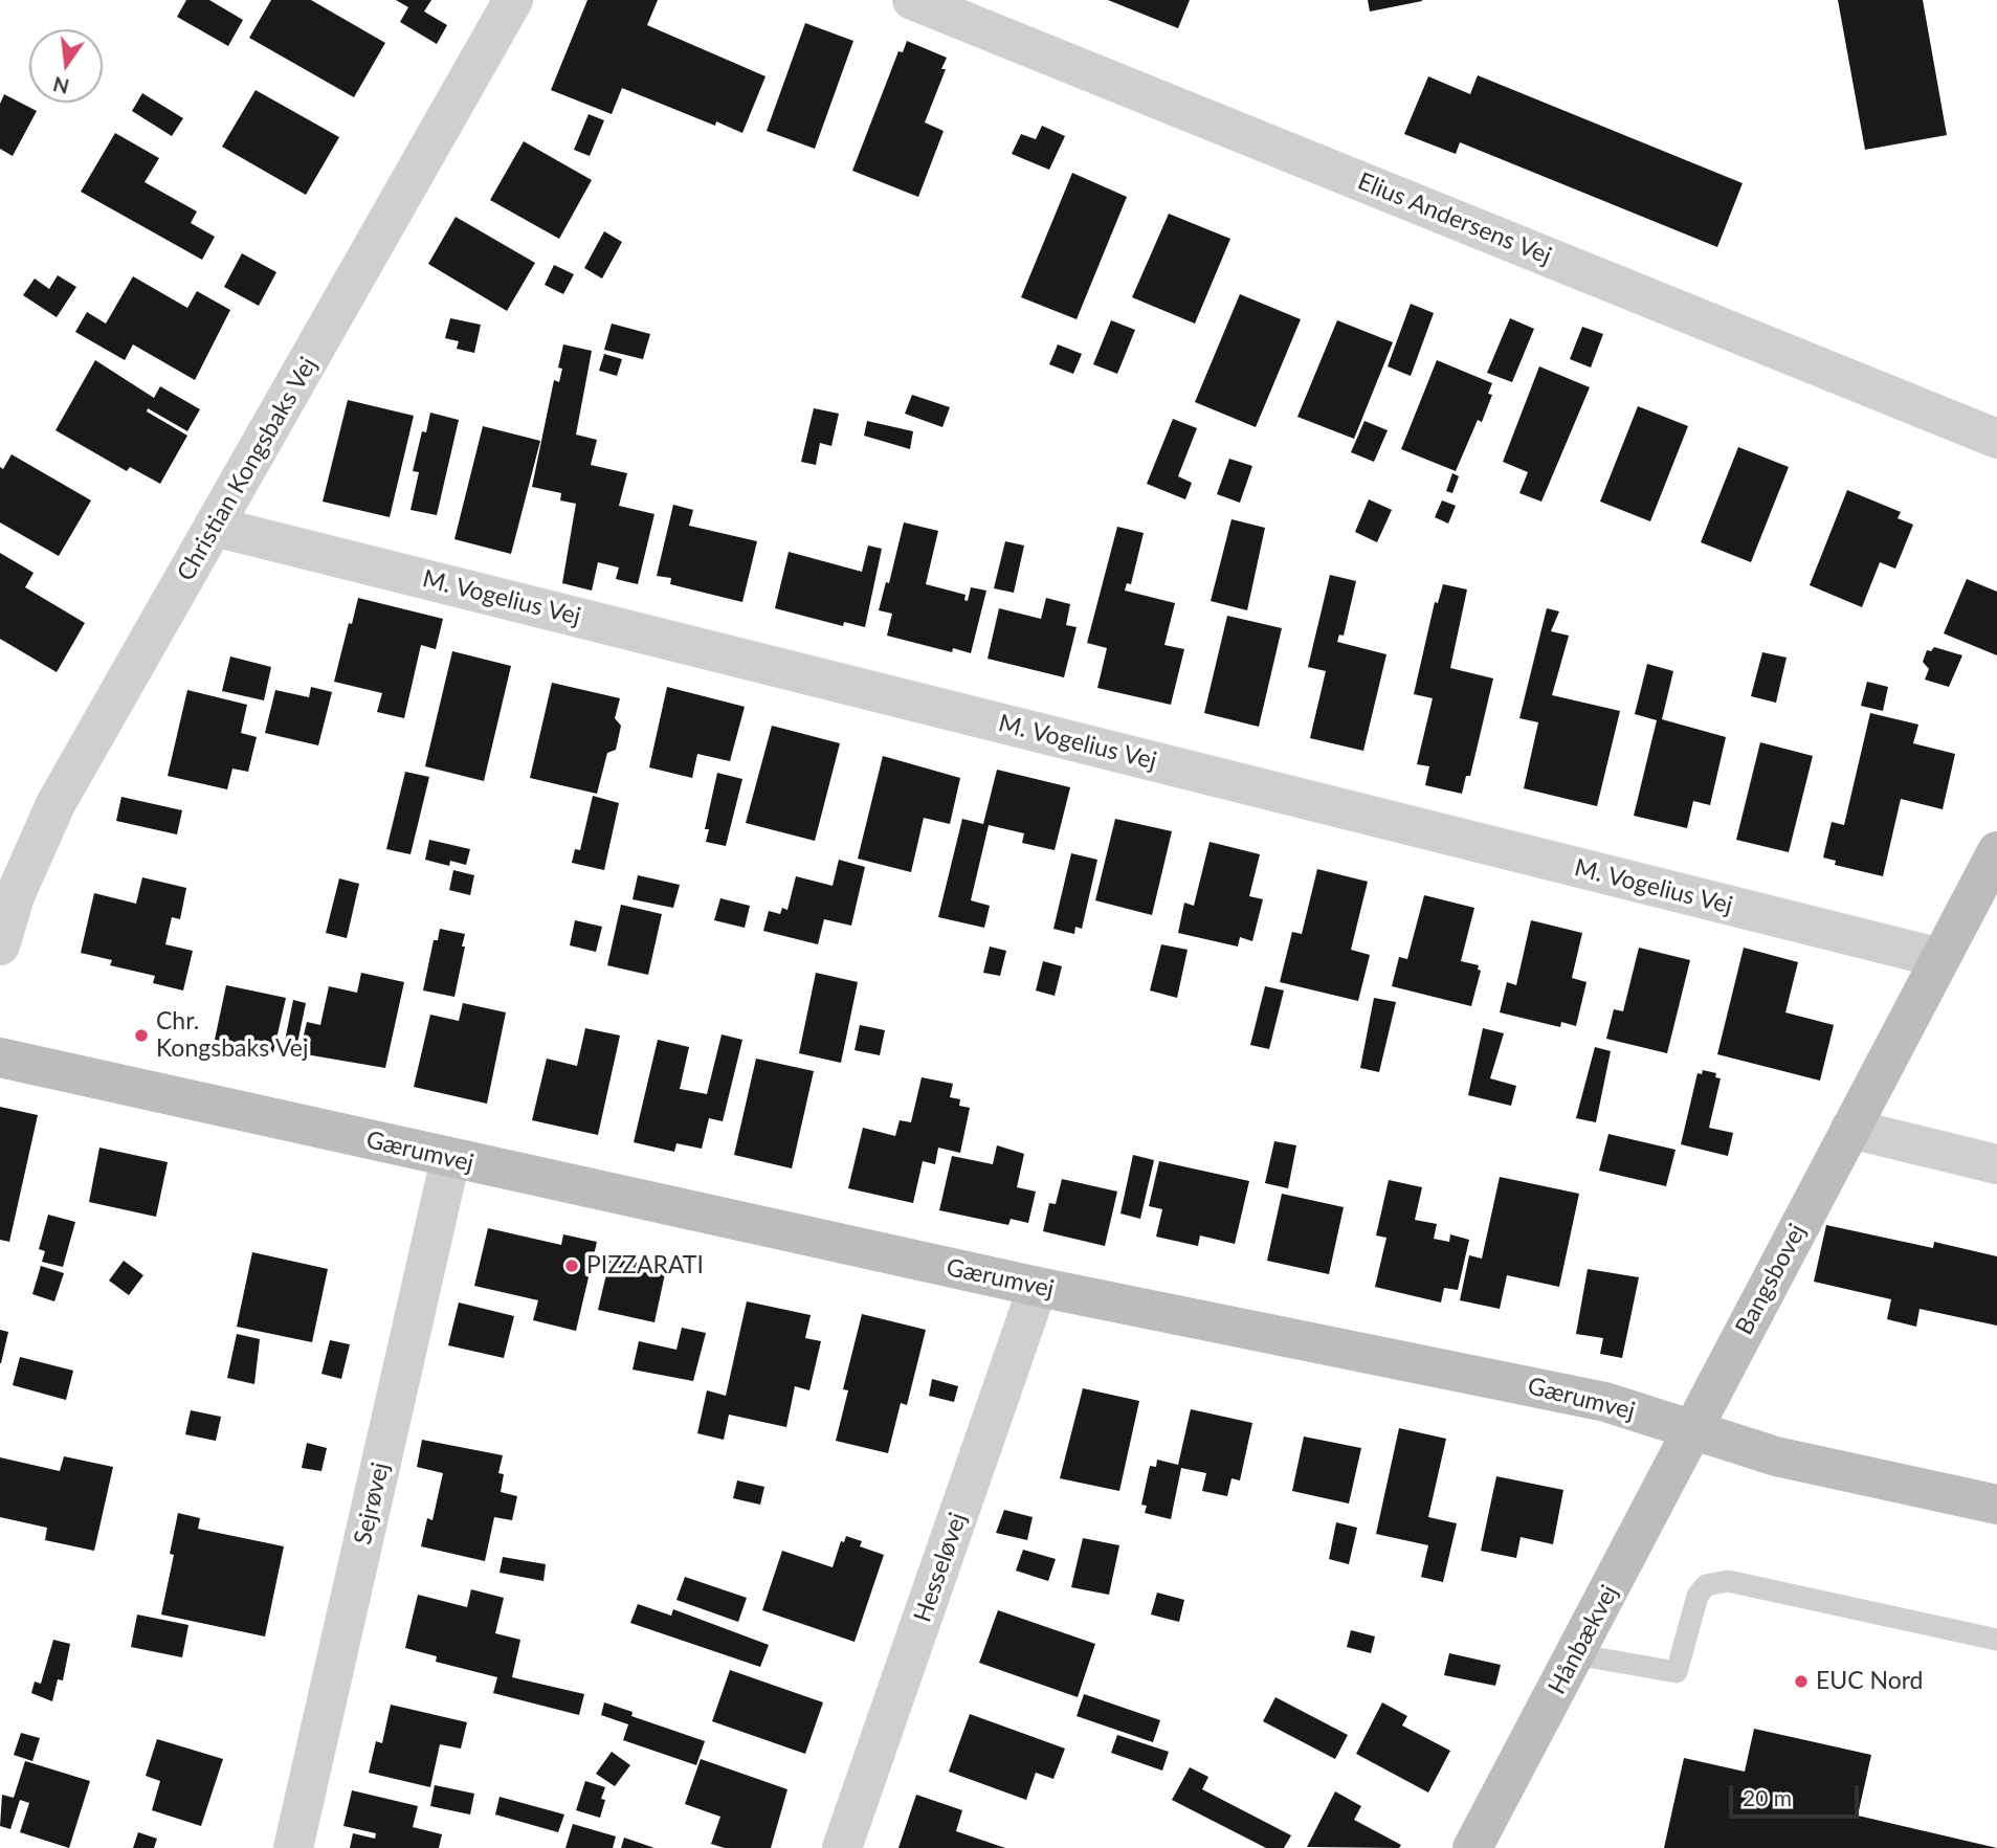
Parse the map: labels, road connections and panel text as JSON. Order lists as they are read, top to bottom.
{
  "streets": {
    "main road": ["Gærumvej", "Bangsbovej", "Hånbækvej"],
    "street": [
      "Elius Andersens Vej",
      "Christian Kongsbaks Vej",
      "M. Vogelius Vej",
      "Sejrøvej",
      "Hesseløvej"
    ]
  },
  "crossings": [
    ["Christian Kongsbaks Vej", "M. Vogelius Vej"],
    ["M. Vogelius Vej", "Bangsbovej"],
    ["Gærumvej", "Bangsbovej"],
    ["Gærumvej", "Sejrøvej"],
    ["Gærumvej", "Hesseløvej"],
    ["Gærumvej", "Hånbækvej"],
    ["Bangsbovej", "Hånbækvej"]
  ],
  "places": ["Chr. Kongsbaks Vej", "PIZZARATI", "EUC Nord"],
  "scale_bar": "20 m",
  "north": "bottom"
}
